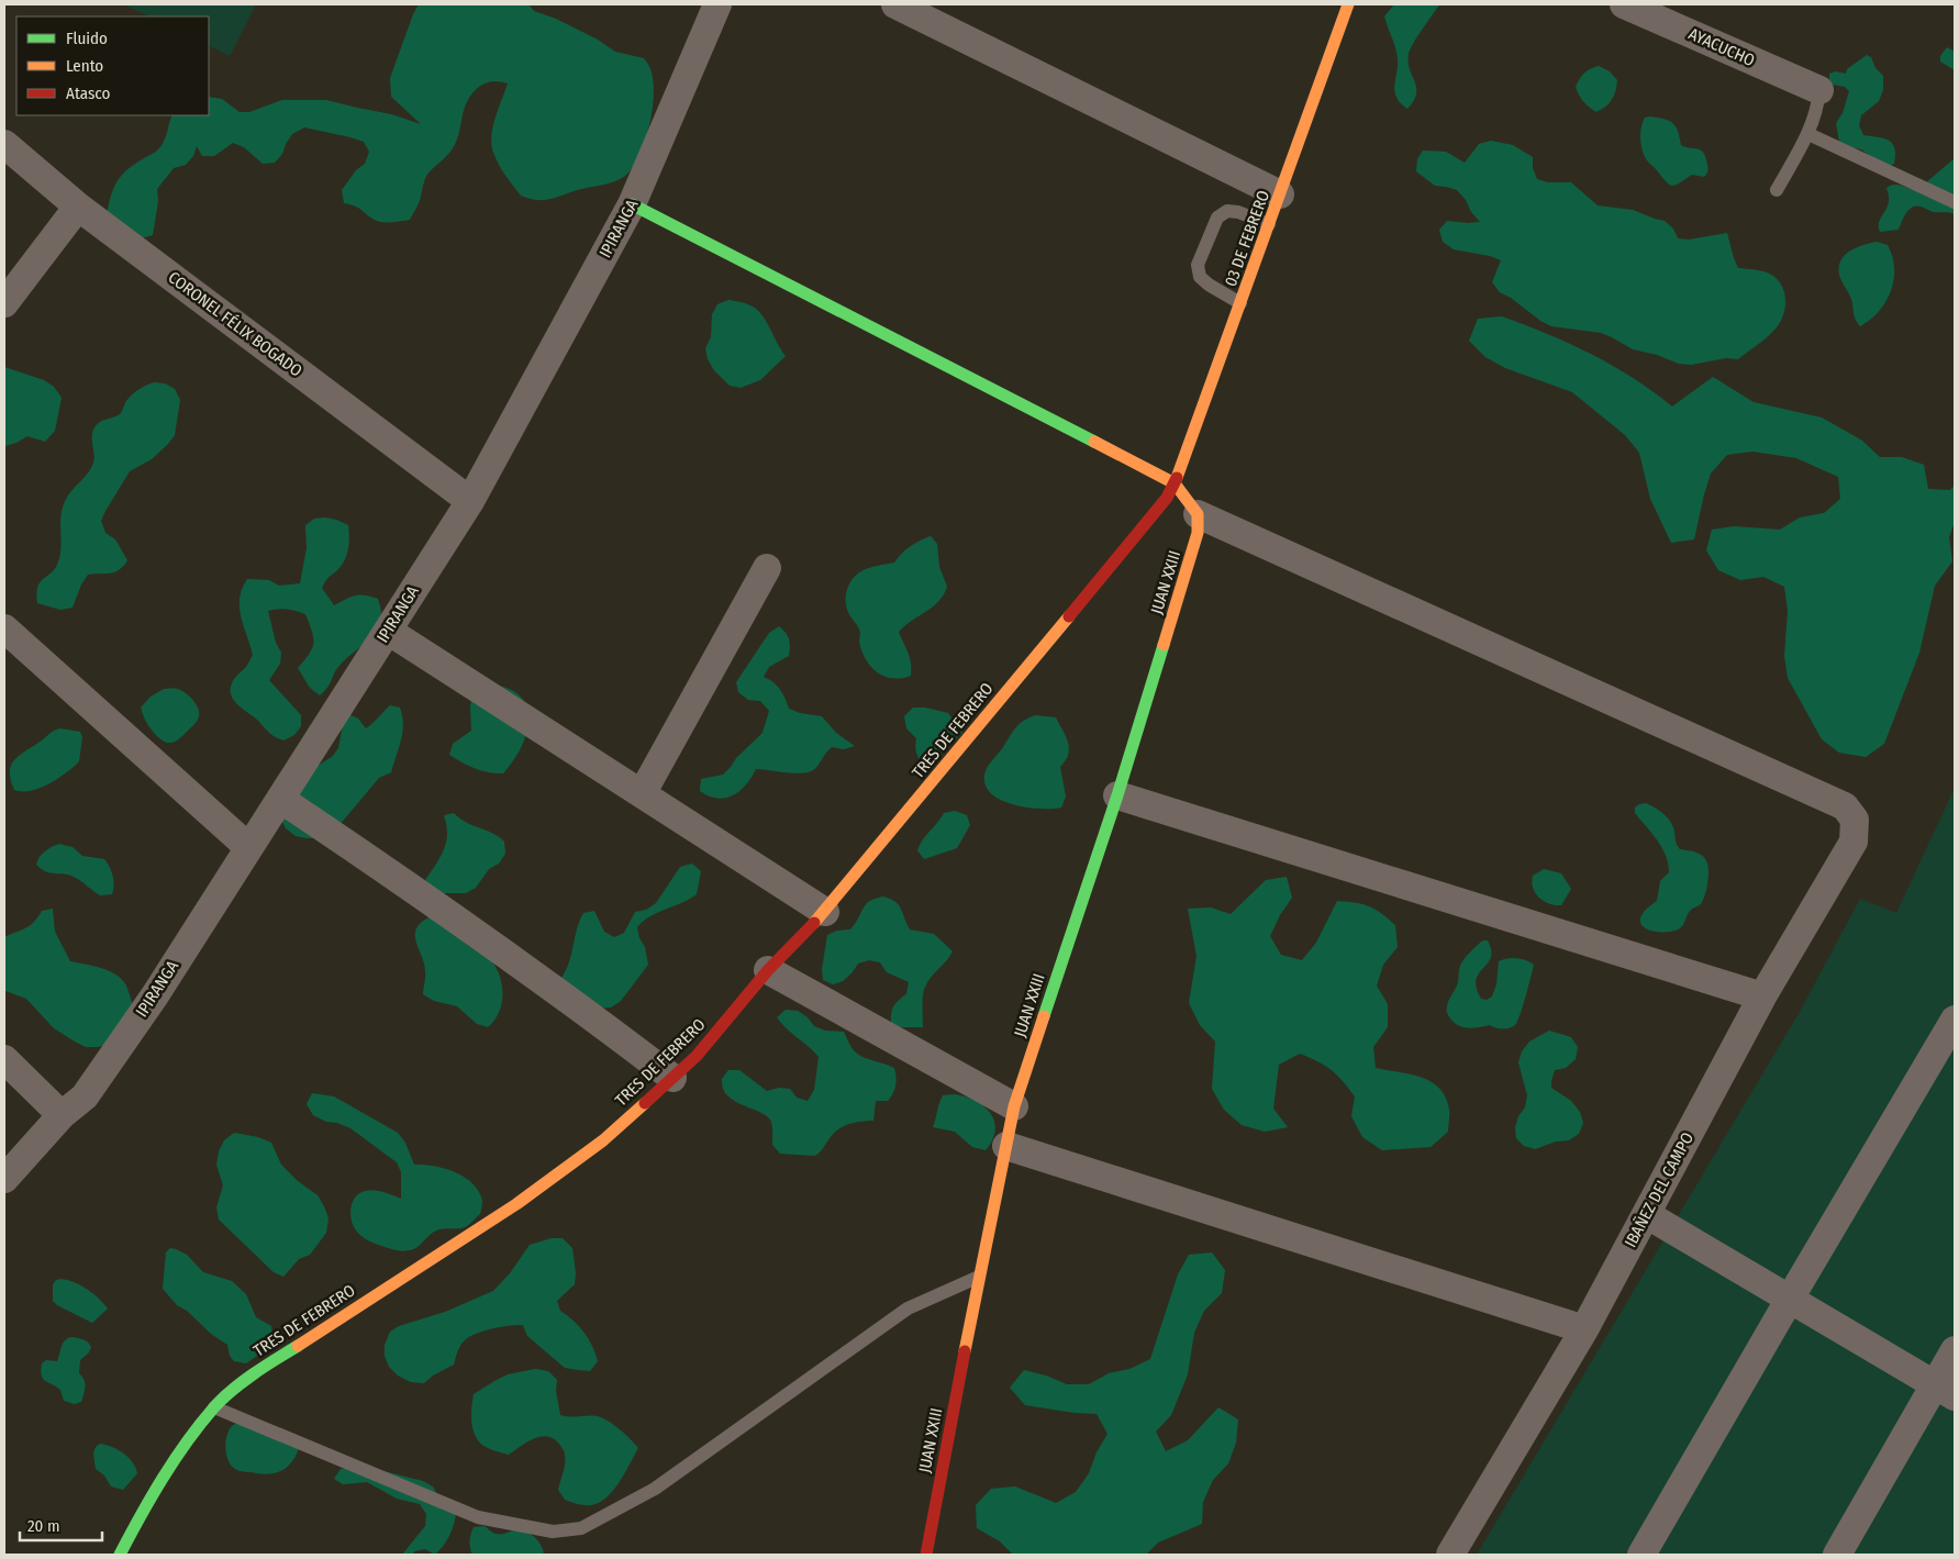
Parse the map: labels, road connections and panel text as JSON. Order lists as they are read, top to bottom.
{
  "streets": {
    "street": [
      "AYACUCHO",
      "IPIRANGA",
      "03 DE FEBRERO",
      "CORONEL FÉLIX BOGADO",
      "JUAN XXIII",
      "TRES DE FEBRERO",
      "IBAÑEZ DEL CAMPO"
    ]
  },
  "crossings": [
    ["IPIRANGA", "CORONEL FÉLIX BOGADO"],
    ["03 DE FEBRERO", "TRES DE FEBRERO"],
    ["JUAN XXIII", "IBAÑEZ DEL CAMPO"]
  ],
  "legend": ["Fluido", "Lento", "Atasco"],
  "scale_bar": "20 m"
}
